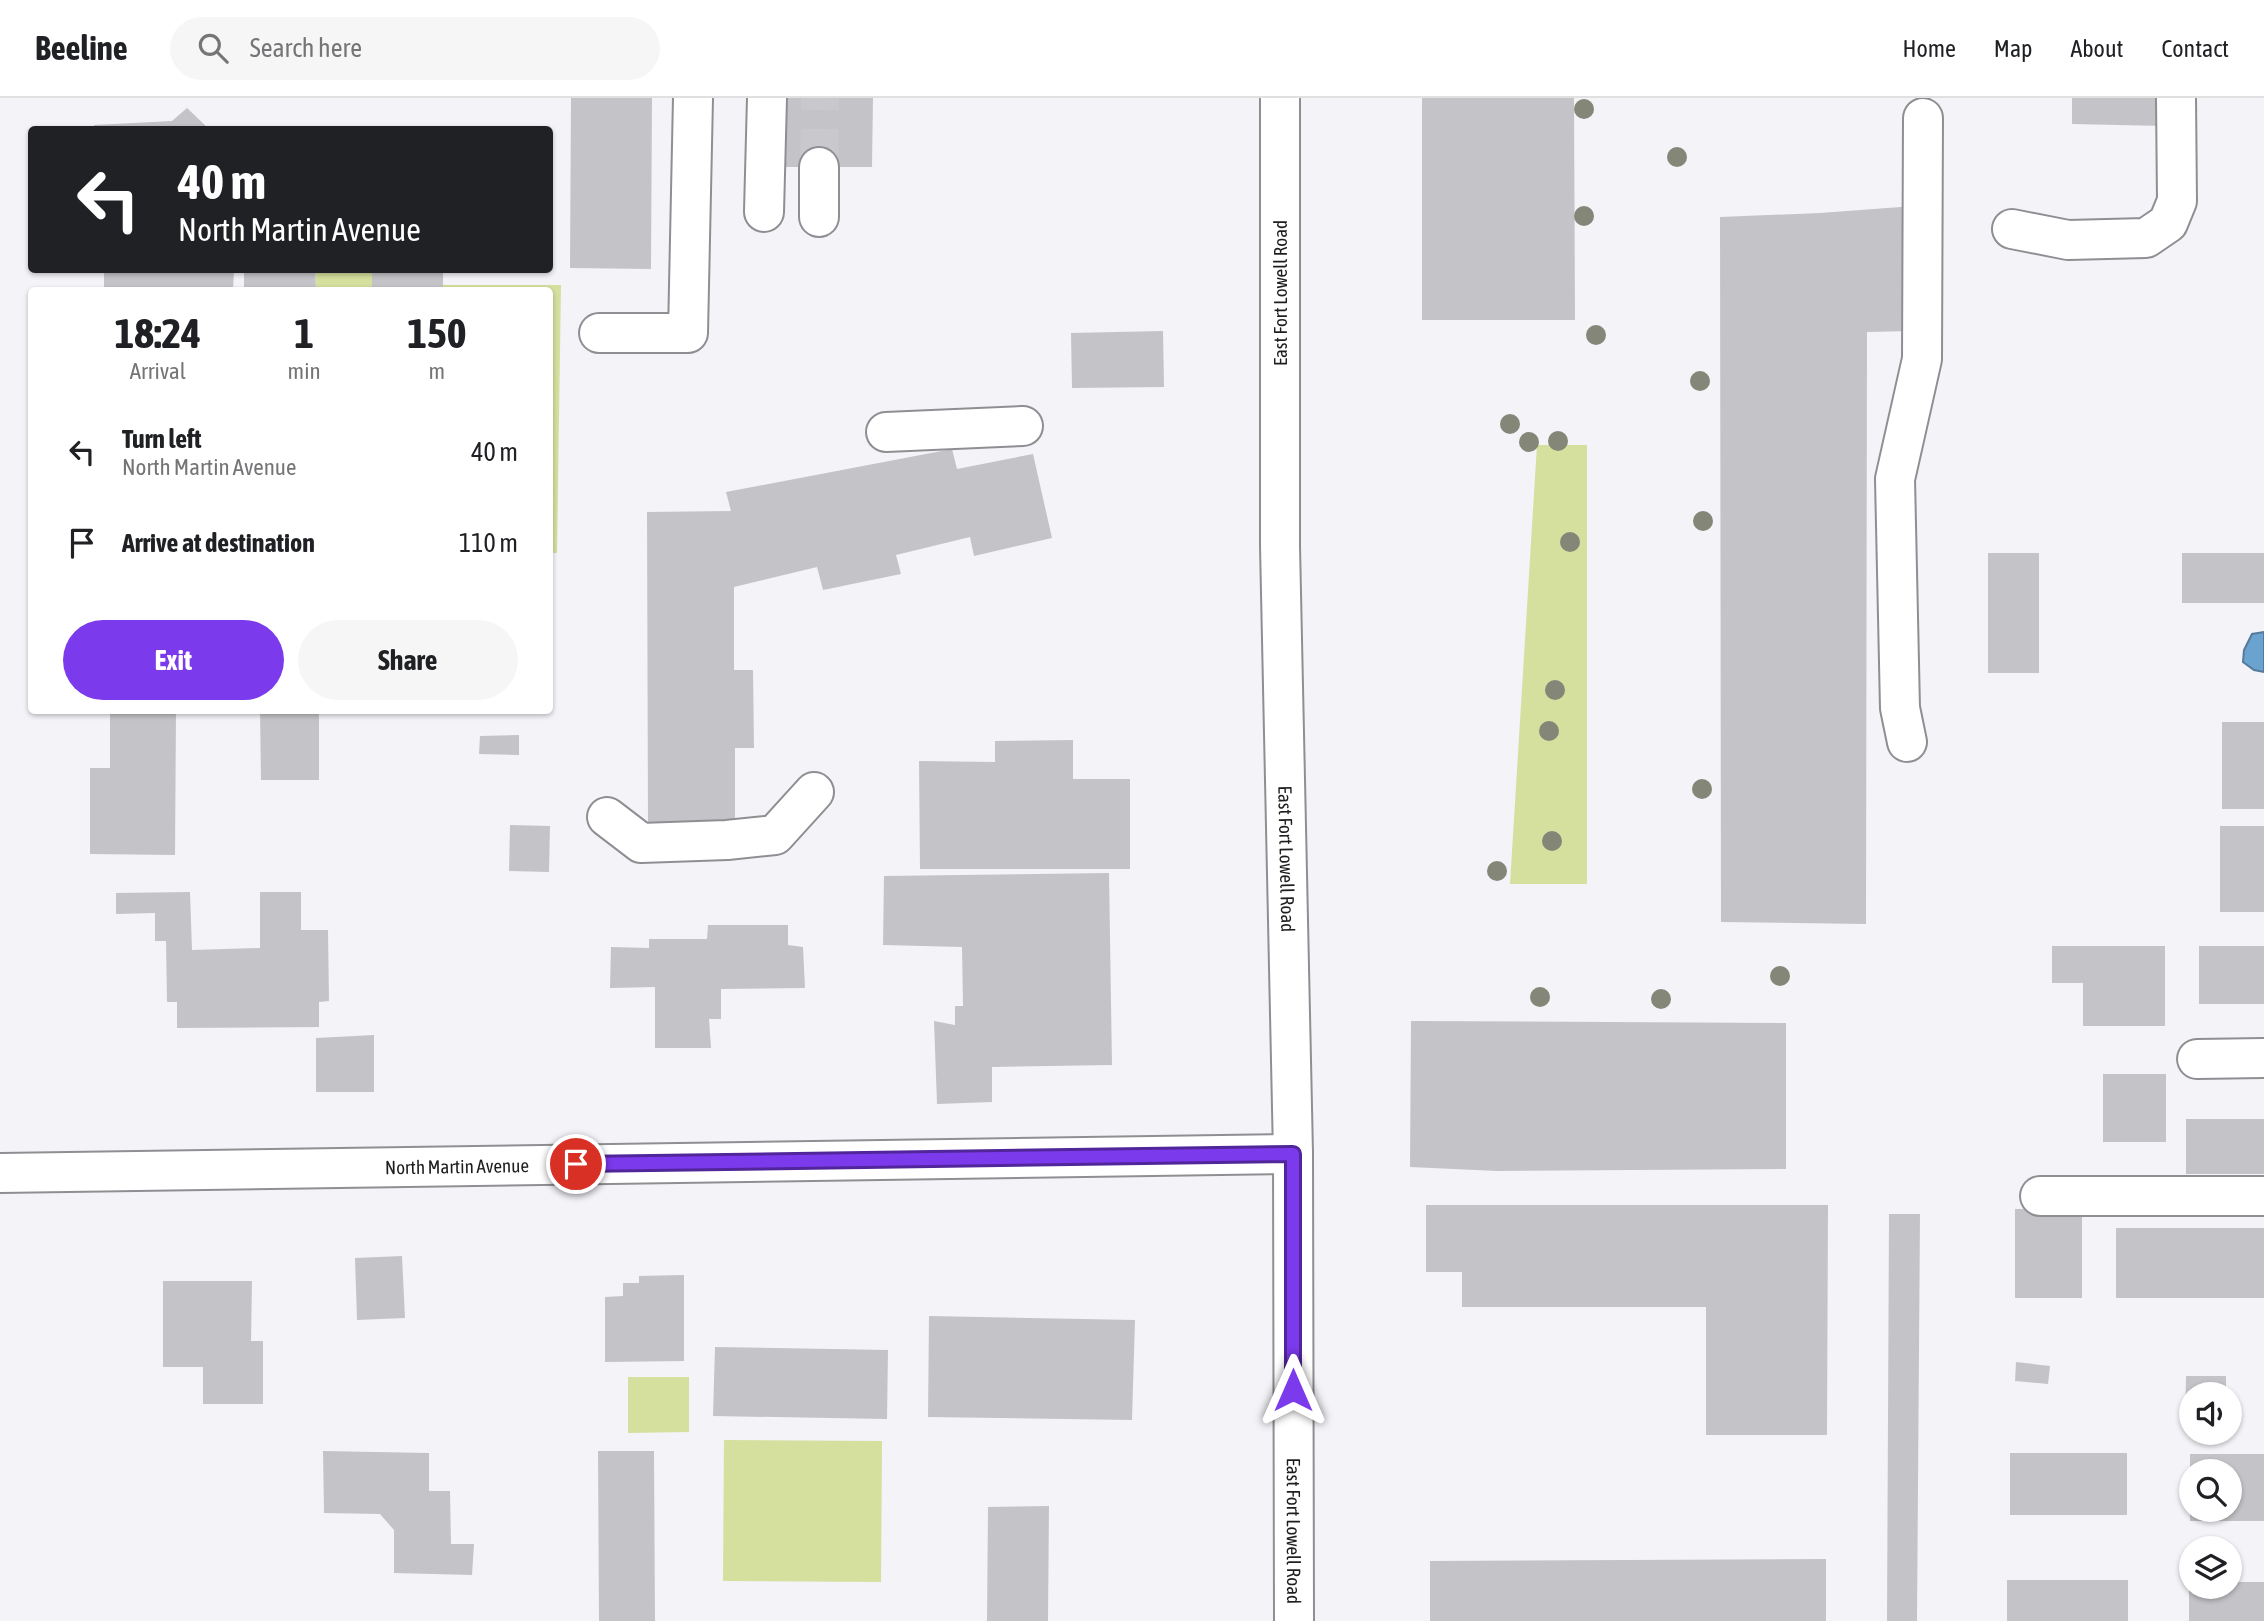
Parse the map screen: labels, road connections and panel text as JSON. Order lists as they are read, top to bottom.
{
  "streets": {
    "main road": ["East Fort Lowell Road", "North Martin Avenue"]
  },
  "crossings": [
    ["East Fort Lowell Road", "North Martin Avenue"]
  ],
  "page": {
    "header": "Beeline",
    "search": "Search here",
    "nav": [
      "Home",
      "Map",
      "About",
      "Contact"
    ],
    "turn": ["40 m", "North Martin Avenue"],
    "eta": [
      "18:24",
      "Arrival",
      "1",
      "min",
      "150",
      "m"
    ],
    "list": [
      {
        "name": "Turn left",
        "note": "North Martin Avenue",
        "value": "40 m"
      },
      {
        "name": "Arrive at destination",
        "value": "110 m"
      }
    ],
    "buttons": ["Exit", "Share"]
  }
}
